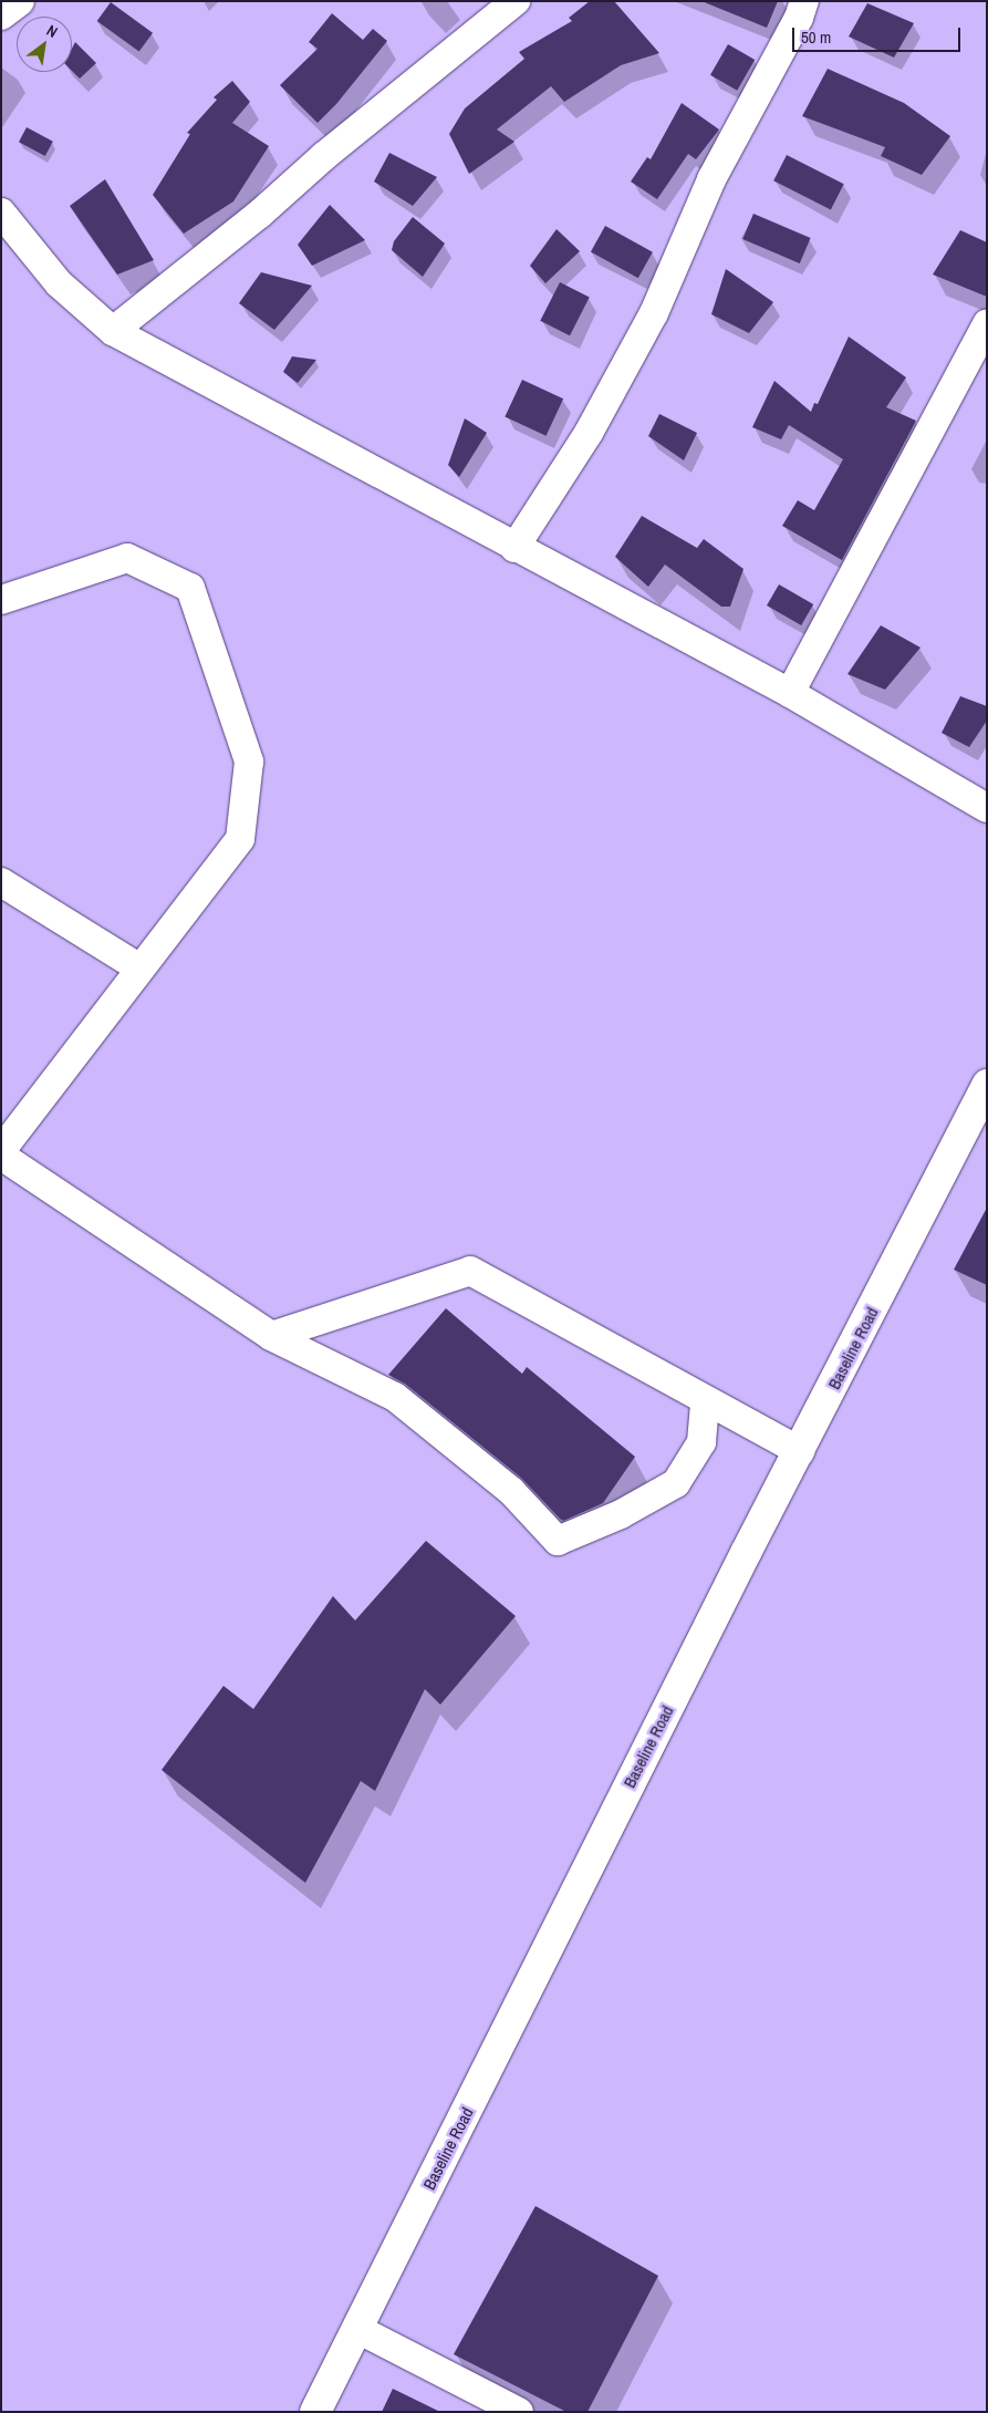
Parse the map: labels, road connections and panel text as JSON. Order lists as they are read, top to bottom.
{
  "streets": {
    "main road": ["Baseline Road"]
  },
  "scale_bar": "50 m",
  "north": "top right"
}
